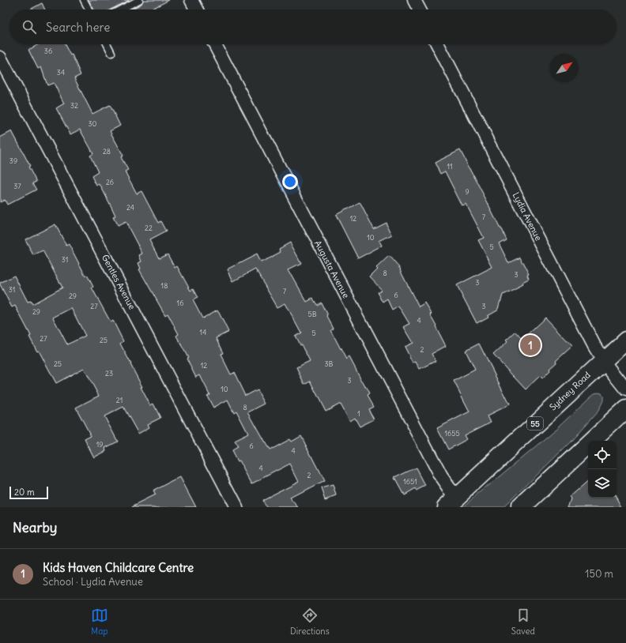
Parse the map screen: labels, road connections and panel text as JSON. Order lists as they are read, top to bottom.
{
  "streets": {
    "highway": ["Sydney Road", "55"],
    "street": ["Lydia Avenue", "Augusta Avenue", "Gentles Avenue"]
  },
  "crossings": [
    ["Lydia Avenue", "Sydney Road"],
    ["Augusta Avenue", "Sydney Road"]
  ],
  "house_numbers": [
    "36",
    "34",
    "32",
    "30",
    "28",
    "39",
    "11",
    "26",
    "37",
    "9",
    "24",
    "7",
    "12",
    "22",
    "10",
    "5",
    "31",
    "8",
    "3",
    "3",
    "18",
    "31",
    "7",
    "6",
    "29",
    "16",
    "27",
    "3",
    "29",
    "5B",
    "4",
    "14",
    "5",
    "27",
    "25",
    "2",
    "25",
    "3B",
    "12",
    "23",
    "3",
    "10",
    "21",
    "8",
    "1",
    "1655",
    "19",
    "6",
    "4",
    "4",
    "2",
    "1651"
  ],
  "scale_bar": "20 m",
  "north": "top right",
  "page": {
    "search": "Search here",
    "pins": "1",
    "scale": "20 m",
    "heading": "Nearby",
    "list": [
      {
        "mark": "1",
        "name": "Kids Haven Childcare Centre",
        "note": "School · Lydia Avenue",
        "value": "150 m"
      }
    ],
    "nav": ["Map", "Directions", "Saved"]
  }
}
